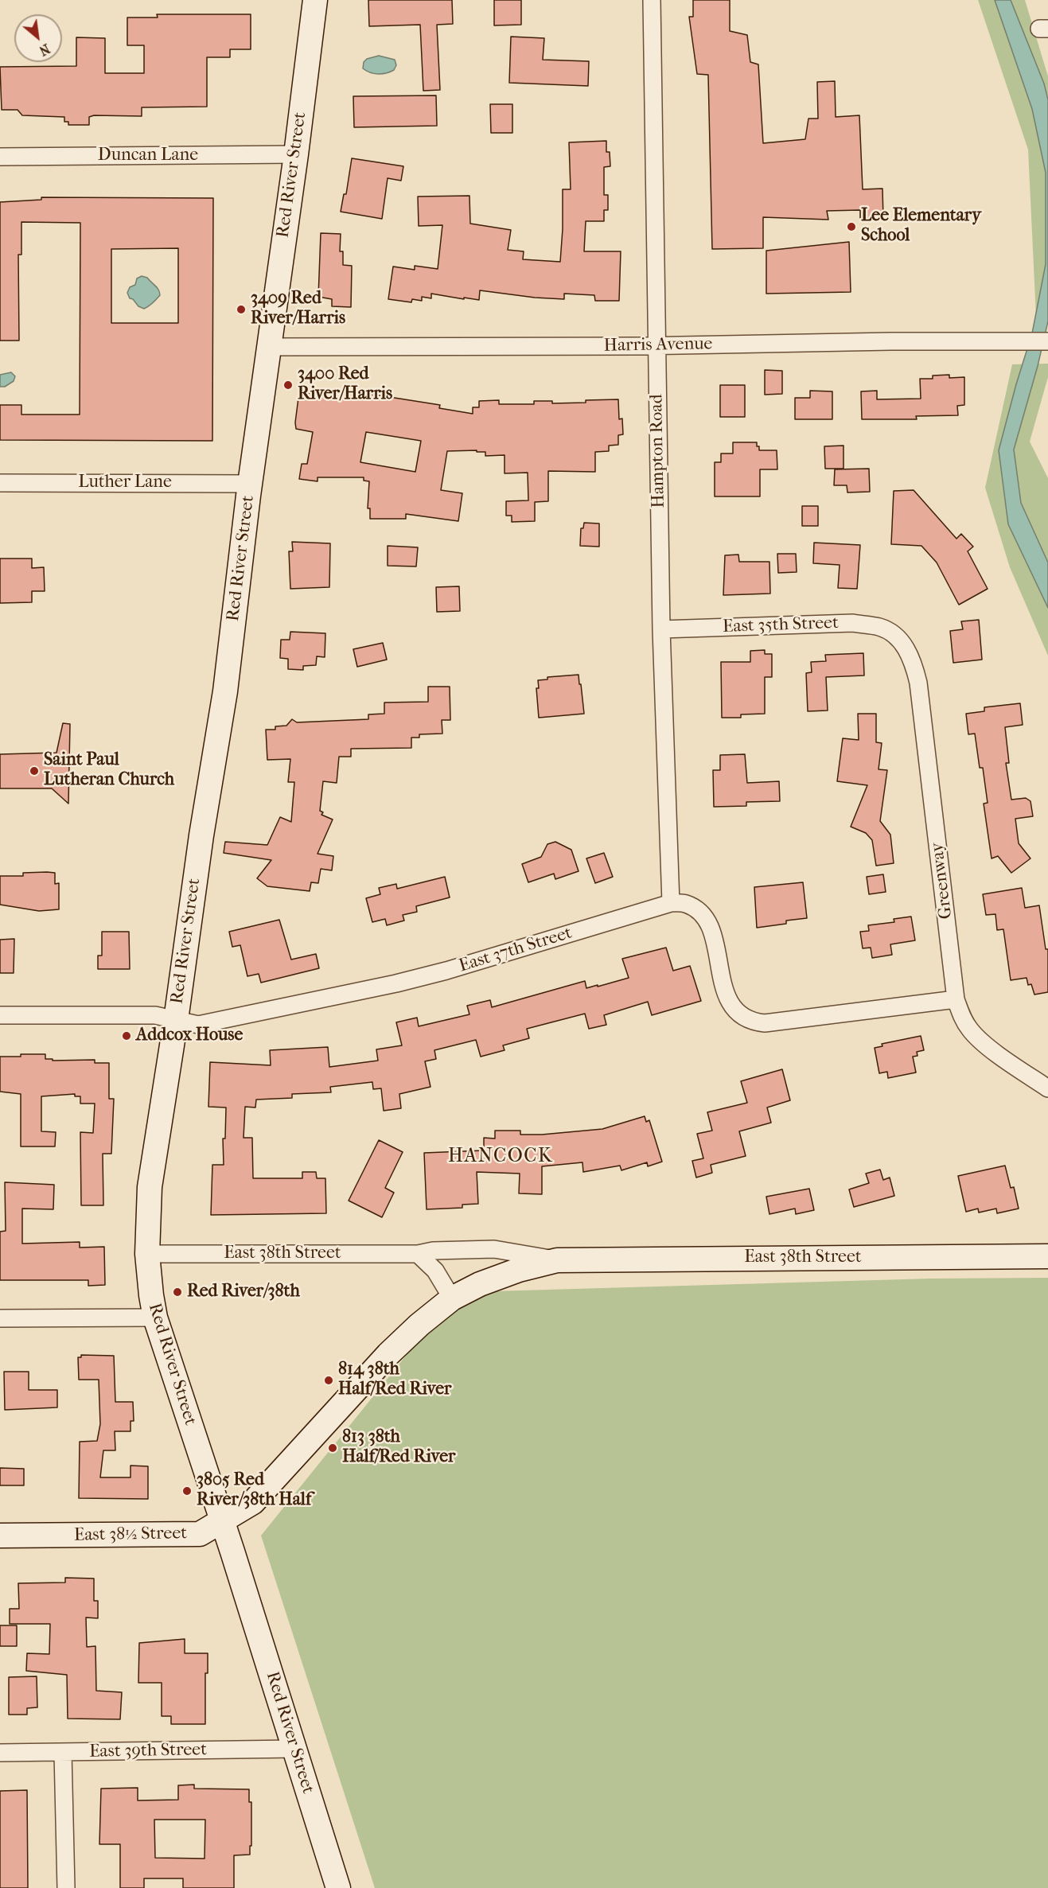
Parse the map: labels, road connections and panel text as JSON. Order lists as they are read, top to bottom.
{
  "streets": {
    "main road": ["Red River Street", "East 38th Street", "East 38½ Street"],
    "street": [
      "Duncan Lane",
      "Harris Avenue",
      "Hampton Road",
      "Luther Lane",
      "East 35th Street",
      "Greenway",
      "East 37th Street",
      "East 39th Street"
    ]
  },
  "crossings": [
    ["Duncan Lane", "Red River Street"],
    ["Red River Street", "Harris Avenue"],
    ["Red River Street", "Luther Lane"],
    ["Red River Street", "East 37th Street"],
    ["Red River Street", "East 38th Street"],
    ["Red River Street", "East 38½ Street"],
    ["Red River Street", "East 39th Street"],
    ["Harris Avenue", "Hampton Road"],
    ["Hampton Road", "East 35th Street"],
    ["Hampton Road", "East 37th Street"],
    ["East 35th Street", "Greenway"],
    ["Greenway", "East 37th Street"],
    ["East 38th Street", "East 38½ Street"]
  ],
  "districts": ["HANCOCK"],
  "places": [
    "Lee Elementary School",
    "3409 Red River/Harris",
    "3400 Red River/Harris",
    "Saint Paul Lutheran Church",
    "Addcox House",
    "Red River/38th",
    "814 38th Half/Red River",
    "813 38th Half/Red River",
    "3805 Red River/38th Half"
  ],
  "north": "bottom right"
}
